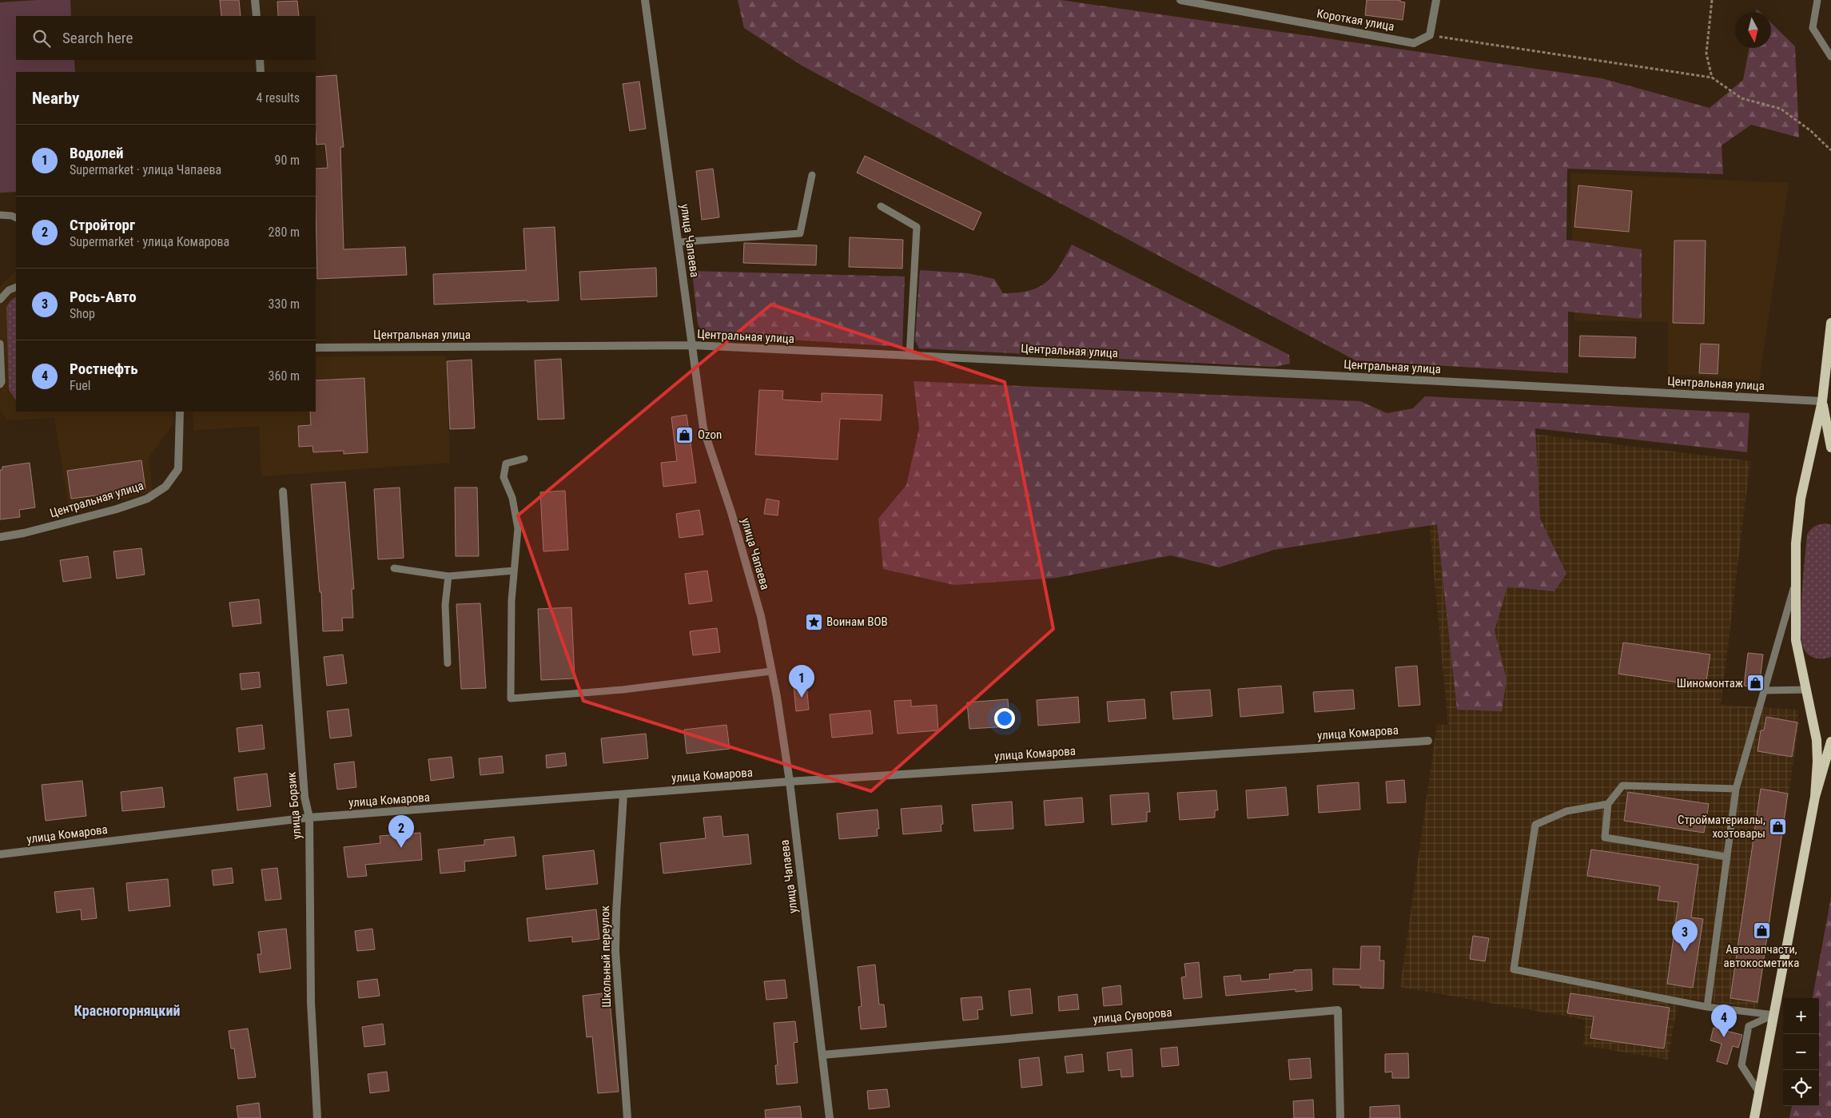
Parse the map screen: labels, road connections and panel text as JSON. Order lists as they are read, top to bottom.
{
  "streets": {
    "street": [
      "Короткая улица",
      "улица Чапаева",
      "Центральная улица",
      "улица Комарова",
      "улица Борзик",
      "Школьный переулок",
      "улица Суворова"
    ]
  },
  "crossings": [
    ["улица Чапаева", "Центральная улица"],
    ["улица Чапаева", "улица Комарова"],
    ["улица Чапаева", "улица Суворова"],
    ["улица Комарова", "улица Борзик"],
    ["улица Комарова", "Школьный переулок"]
  ],
  "districts": ["Красногорняцкий"],
  "places": {
    "shop": [
      "Ozon",
      "Шиномонтаж",
      "Стройматериалы, хозтовары",
      "Автозапчасти, автокосметика"
    ],
    "place": ["Воинам ВОВ"]
  },
  "north": "bottom",
  "page": {
    "search": "Search here",
    "heading": ["Nearby", "4 results"],
    "list": [
      {
        "mark": "1",
        "name": "Водолей",
        "note": "Supermarket · улица Чапаева",
        "value": "90 m"
      },
      {
        "mark": "2",
        "name": "Стройторг",
        "note": "Supermarket · улица Комарова",
        "value": "280 m"
      },
      {
        "mark": "3",
        "name": "Рось-Авто",
        "note": "Shop",
        "value": "330 m"
      },
      {
        "mark": "4",
        "name": "Ростнефть",
        "note": "Fuel",
        "value": "360 m"
      }
    ],
    "pins": [
      "1",
      "2",
      "3",
      "4"
    ],
    "map_buttons": ["+", "−"]
  }
}
